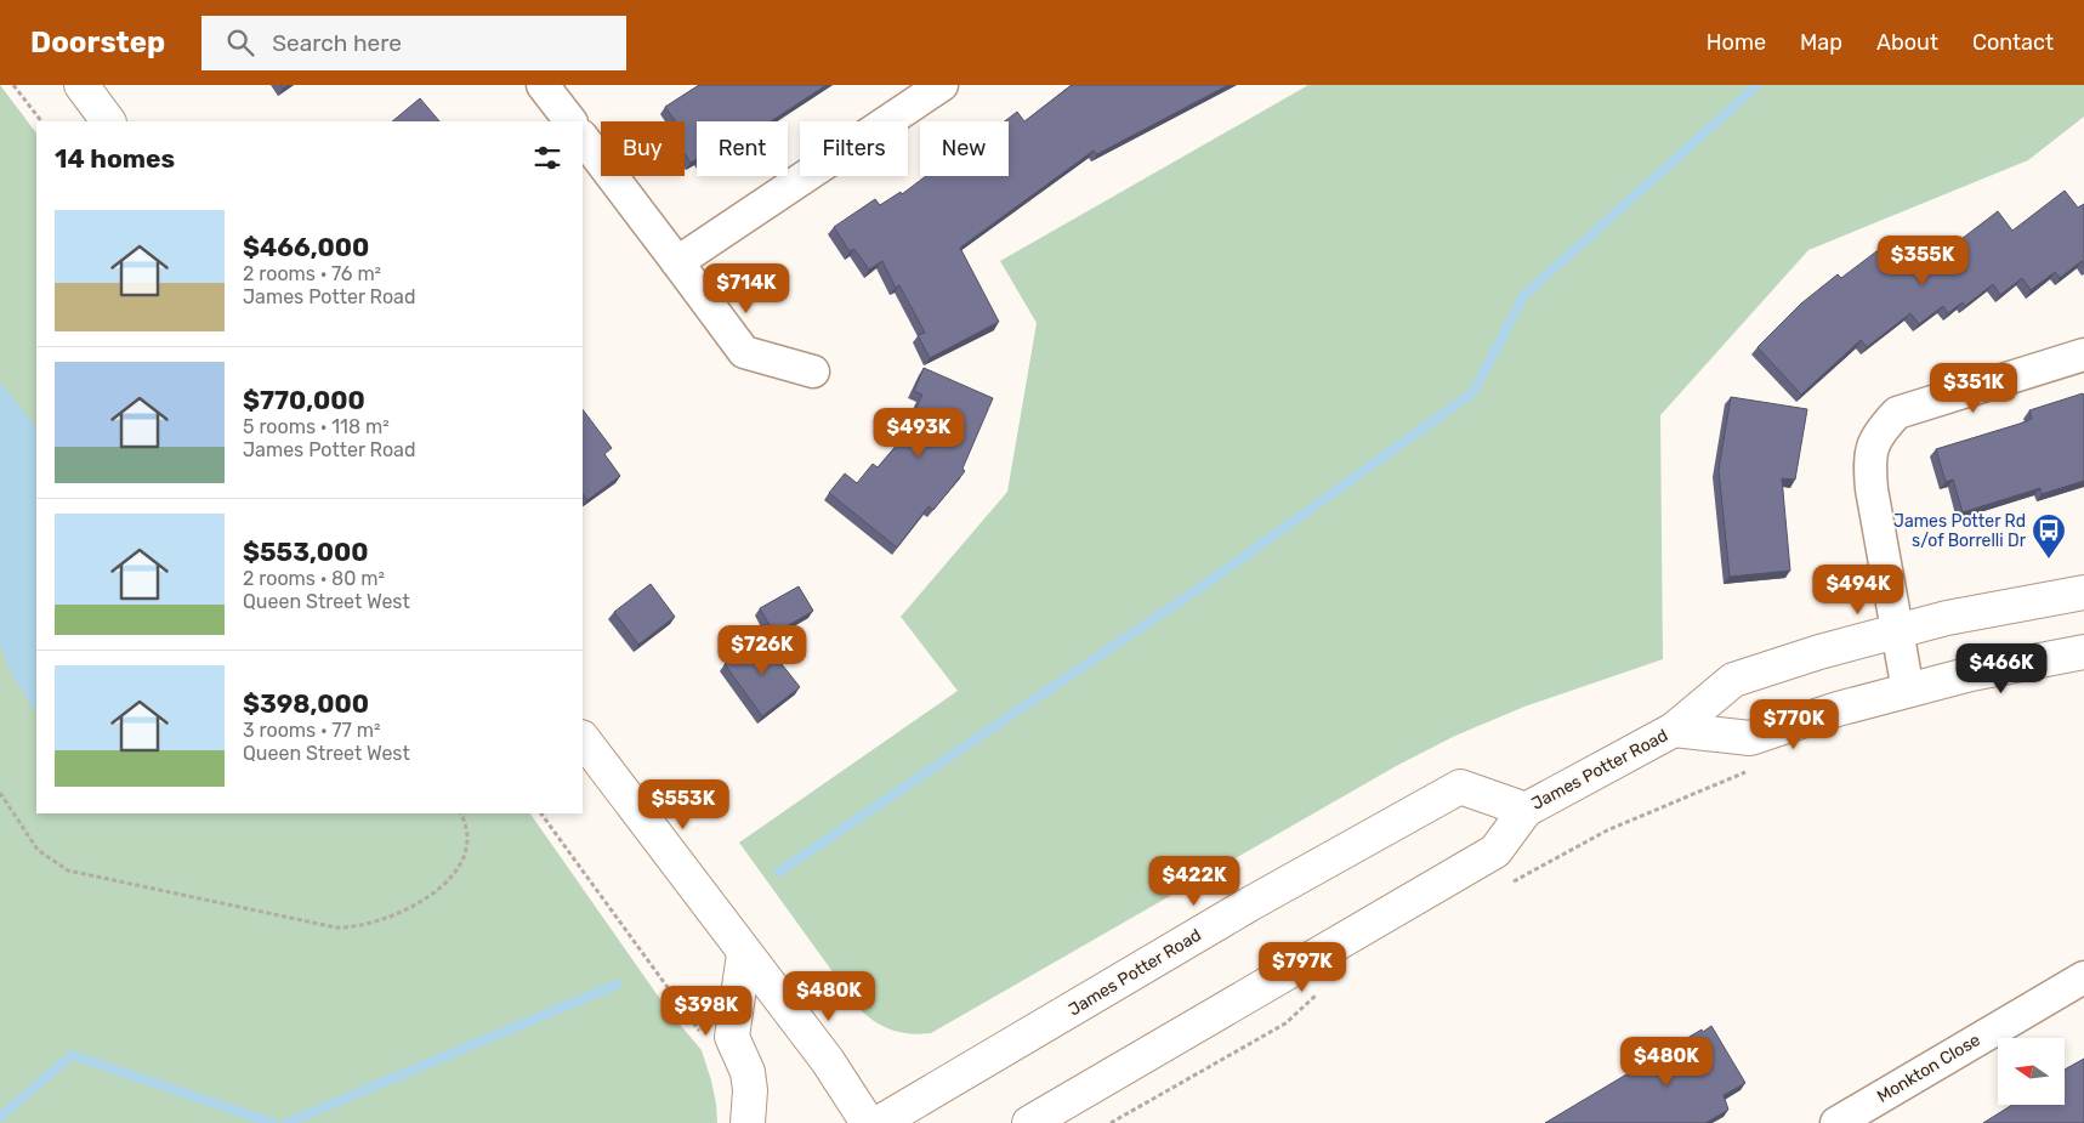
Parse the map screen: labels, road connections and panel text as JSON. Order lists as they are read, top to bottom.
{
  "streets": {
    "main road": ["James Potter Road"],
    "street": ["Monkton Close"]
  },
  "places": {
    "bus stop": ["James Potter Rd s/of Borrelli Dr"]
  },
  "north": "left",
  "page": {
    "header": "Doorstep",
    "search": "Search here",
    "nav": [
      "Home",
      "Map",
      "About",
      "Contact"
    ],
    "chip": [
      "Buy",
      "Rent",
      "Filters",
      "New"
    ],
    "heading": "14 homes",
    "list": [
      {
        "name": "$466,000",
        "note": "2 rooms · 76 m² · James Potter Road"
      },
      {
        "name": "$770,000",
        "note": "5 rooms · 118 m² · James Potter Road"
      },
      {
        "name": "$553,000",
        "note": "2 rooms · 80 m² · Queen Street West"
      },
      {
        "name": "$398,000",
        "note": "3 rooms · 77 m² · Queen Street West"
      }
    ],
    "price": [
      "$355K",
      "$714K",
      "$351K",
      "$493K",
      "$494K",
      "$726K",
      "$466K",
      "$770K",
      "$553K",
      "$422K",
      "$797K",
      "$480K",
      "$398K",
      "$480K"
    ]
  }
}
